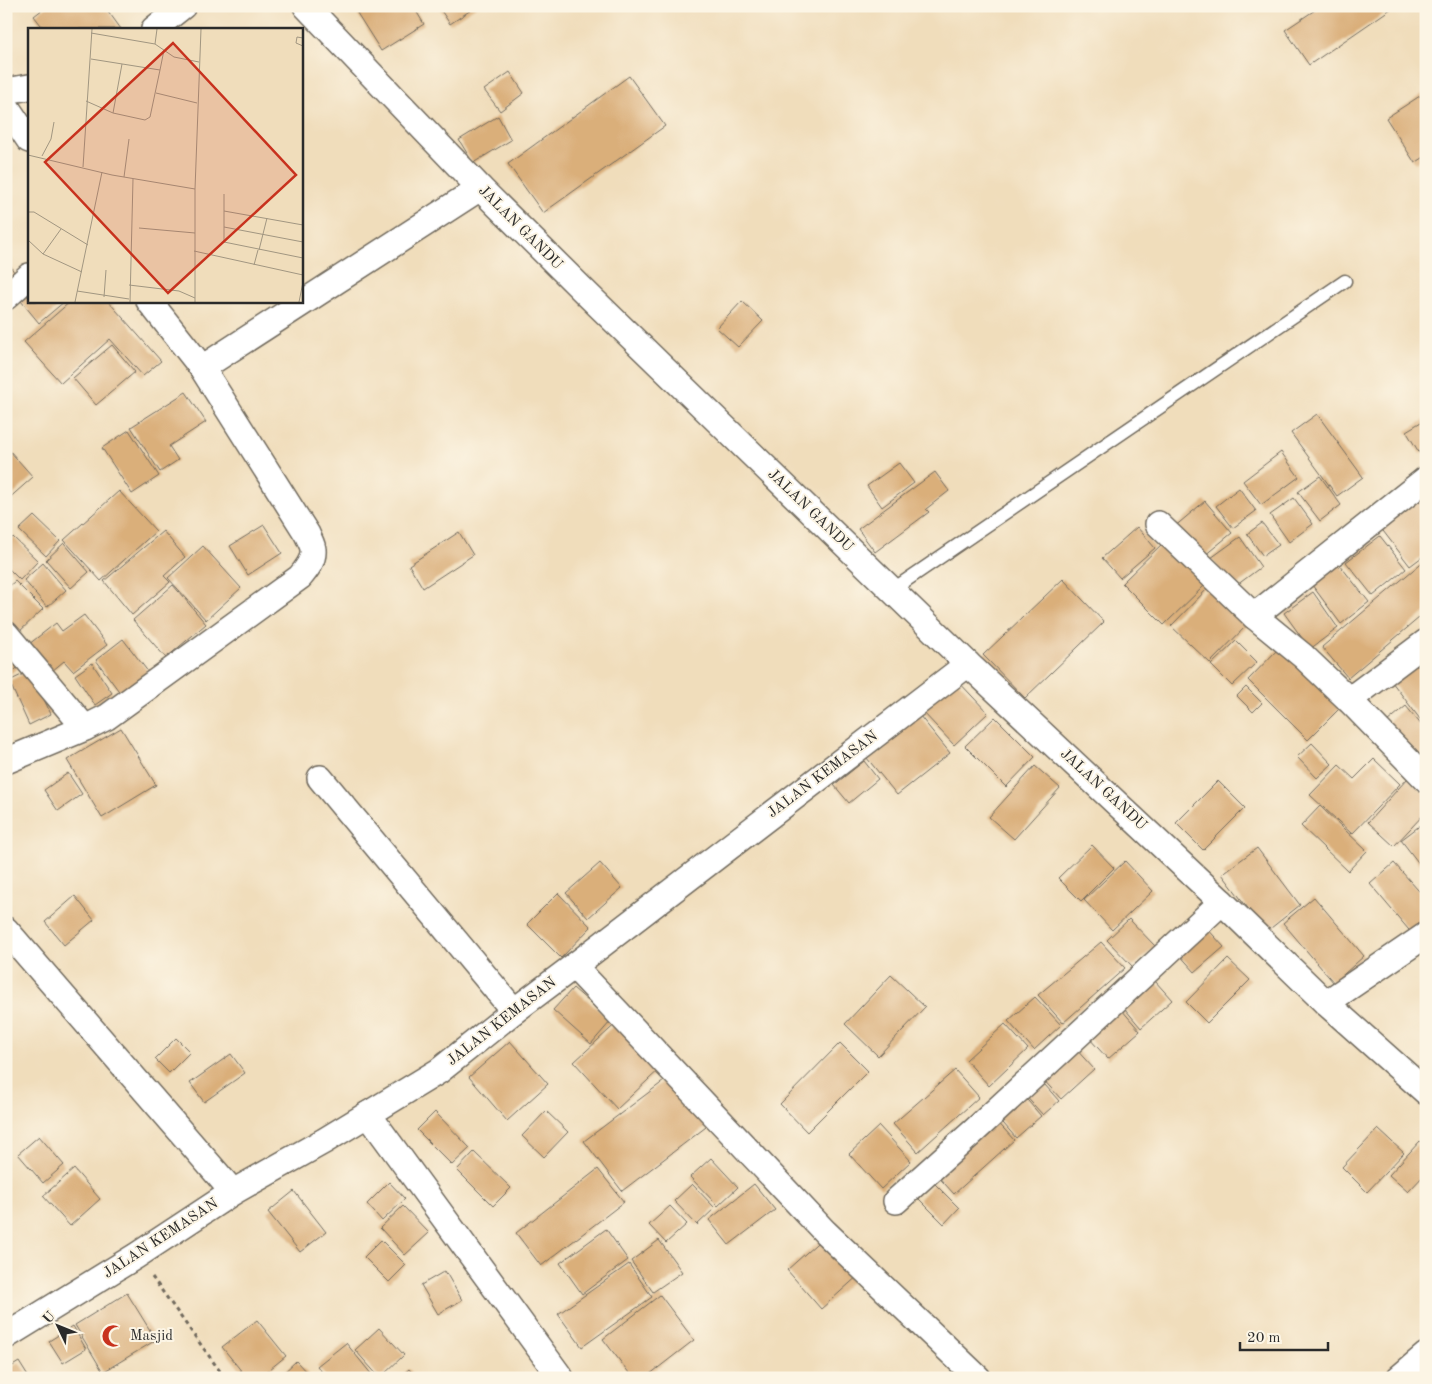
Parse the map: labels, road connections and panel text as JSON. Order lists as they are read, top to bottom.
{
  "streets": {
    "street": ["JALAN GANDU", "JALAN KEMASAN"]
  },
  "crossings": [
    ["JALAN GANDU", "JALAN KEMASAN"]
  ],
  "places": {
    "mosque": ["Masjid"]
  },
  "scale_bar": "20 m",
  "north": "top left"
}
